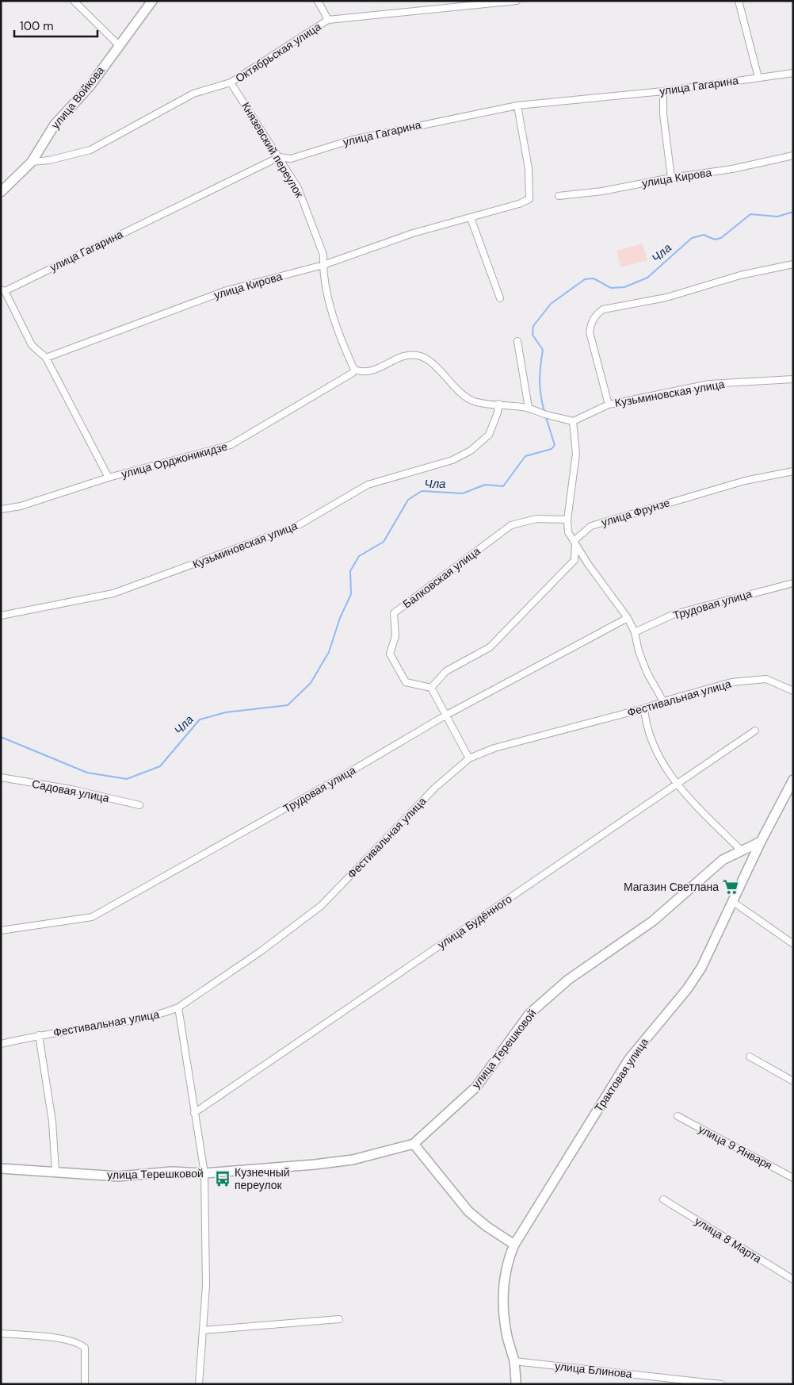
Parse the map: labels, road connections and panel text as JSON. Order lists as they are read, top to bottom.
{
  "streets": {
    "street": [
      "Октябрьская улица",
      "улица Гагарина",
      "улица Войкова",
      "Князевский переулок",
      "улица Кирова",
      "Кузьминовская улица",
      "улица Орджоникидзе",
      "улица Фрунзе",
      "Балковская улица",
      "Трудовая улица",
      "Фестивальная улица",
      "Садовая улица",
      "улица Будённого",
      "улица Терешковой",
      "Трактовая улица",
      "улица 9 Января",
      "улица 8 Марта",
      "улица Блинова"
    ]
  },
  "crossings": [
    ["Октябрьская улица", "улица Войкова"],
    ["Октябрьская улица", "Князевский переулок"],
    ["улица Гагарина", "Князевский переулок"],
    ["улица Гагарина", "улица Кирова"],
    ["Князевский переулок", "улица Кирова"],
    ["Князевский переулок", "улица Орджоникидзе"],
    ["улица Терешковой", "Трактовая улица"],
    ["Трактовая улица", "улица Блинова"]
  ],
  "water": ["Чла"],
  "places": {
    "supermarket": ["Магазин Светлана"],
    "bus stop": ["Кузнечный переулок"]
  },
  "scale_bar": "100 m"
}
